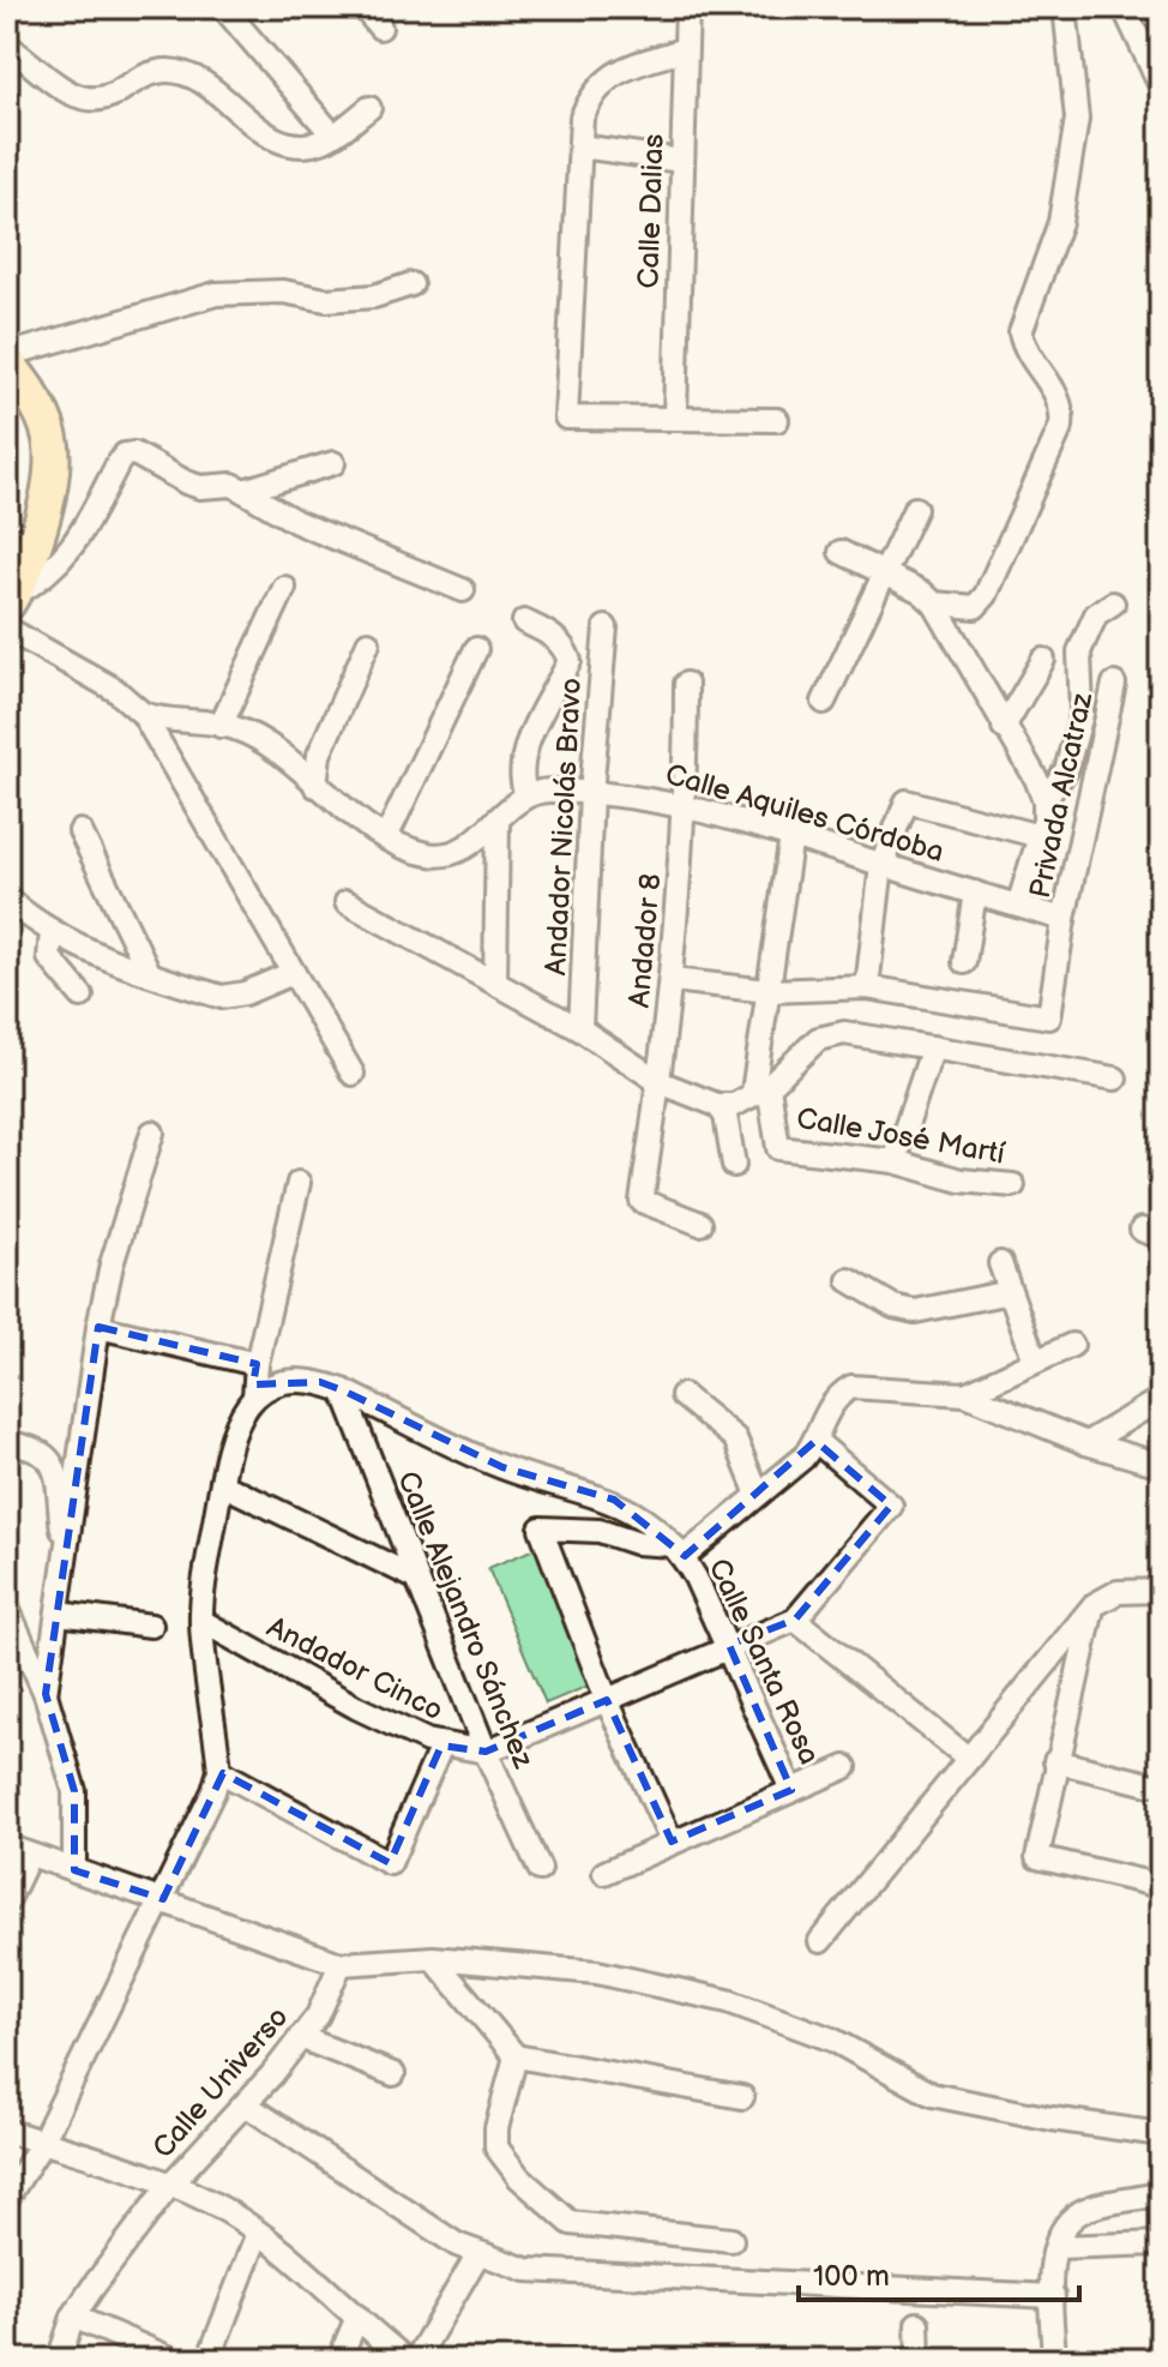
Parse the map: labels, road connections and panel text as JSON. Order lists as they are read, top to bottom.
{
  "streets": {
    "street": [
      "Calle Dalias",
      "Privada Alcatraz",
      "Calle Aquiles Córdoba",
      "Andador Nicolás Bravo",
      "Andador 8",
      "Calle José Martí",
      "Calle Alejandro Sánchez",
      "Calle Santa Rosa",
      "Andador Cinco",
      "Calle Universo"
    ]
  },
  "crossings": [
    ["Privada Alcatraz", "Calle Aquiles Córdoba"],
    ["Calle Aquiles Córdoba", "Andador Nicolás Bravo"],
    ["Calle Aquiles Córdoba", "Andador 8"],
    ["Calle Alejandro Sánchez", "Andador Cinco"]
  ],
  "scale_bar": "100 m"
}
